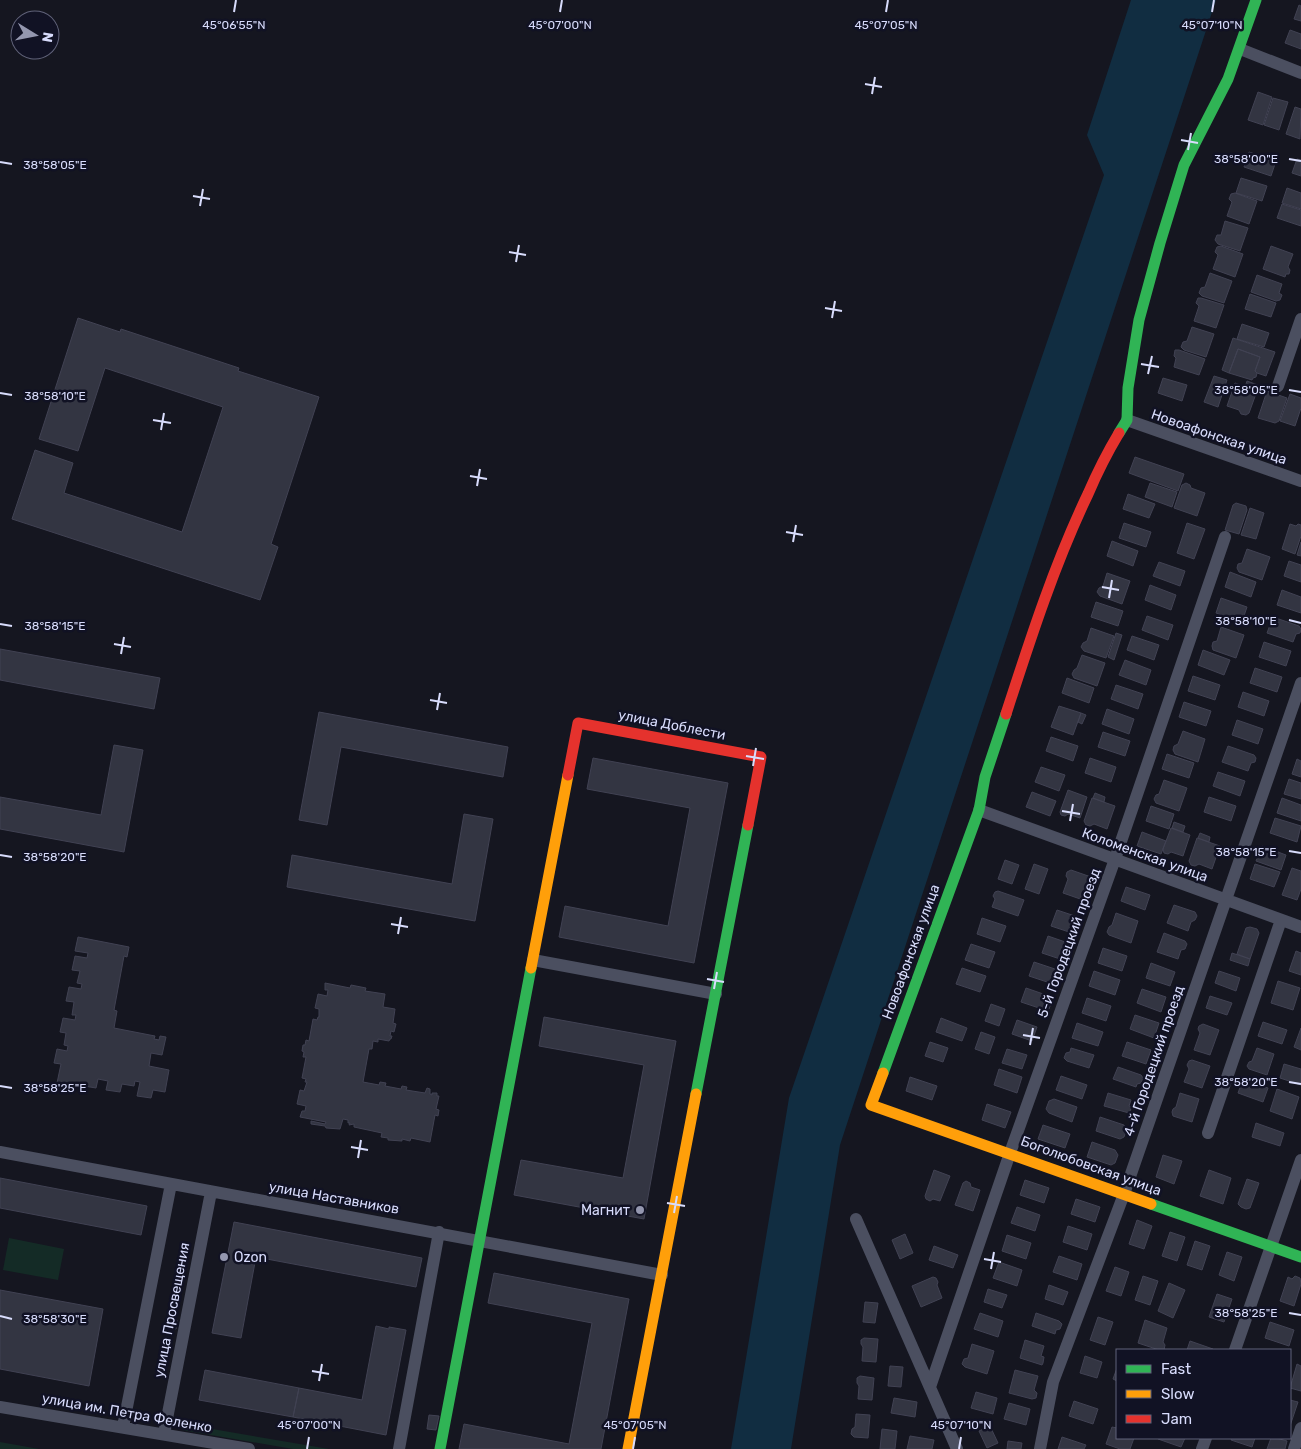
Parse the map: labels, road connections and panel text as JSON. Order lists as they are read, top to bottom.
{
  "streets": {
    "street": [
      "Новоафонская улица",
      "улица Доблести",
      "Коломенская улица",
      "5-й Городецкий проезд",
      "4-й Городецкий проезд",
      "Боголюбовская улица",
      "улица Наставников",
      "улица Просвещения",
      "улица им. Петра Феленко"
    ]
  },
  "crossings": [
    ["Новоафонская улица", "Коломенская улица"],
    ["Новоафонская улица", "Боголюбовская улица"],
    ["Коломенская улица", "5-й Городецкий проезд"],
    ["Коломенская улица", "4-й Городецкий проезд"],
    ["5-й Городецкий проезд", "Боголюбовская улица"],
    ["4-й Городецкий проезд", "Боголюбовская улица"],
    ["улица Наставников", "улица Просвещения"],
    ["улица Просвещения", "улица им. Петра Феленко"]
  ],
  "places": ["Магнит", "Ozon"],
  "legend": ["Fast", "Slow", "Jam"],
  "north": "right",
  "coordinates": [
    "45°06'55\"N",
    "45°07'00\"N",
    "45°07'05\"N",
    "45°07'10\"N",
    "38°58'00\"E",
    "38°58'05\"E",
    "38°58'10\"E",
    "38°58'15\"E",
    "38°58'20\"E",
    "38°58'25\"E",
    "38°58'30\"E"
  ]
}
